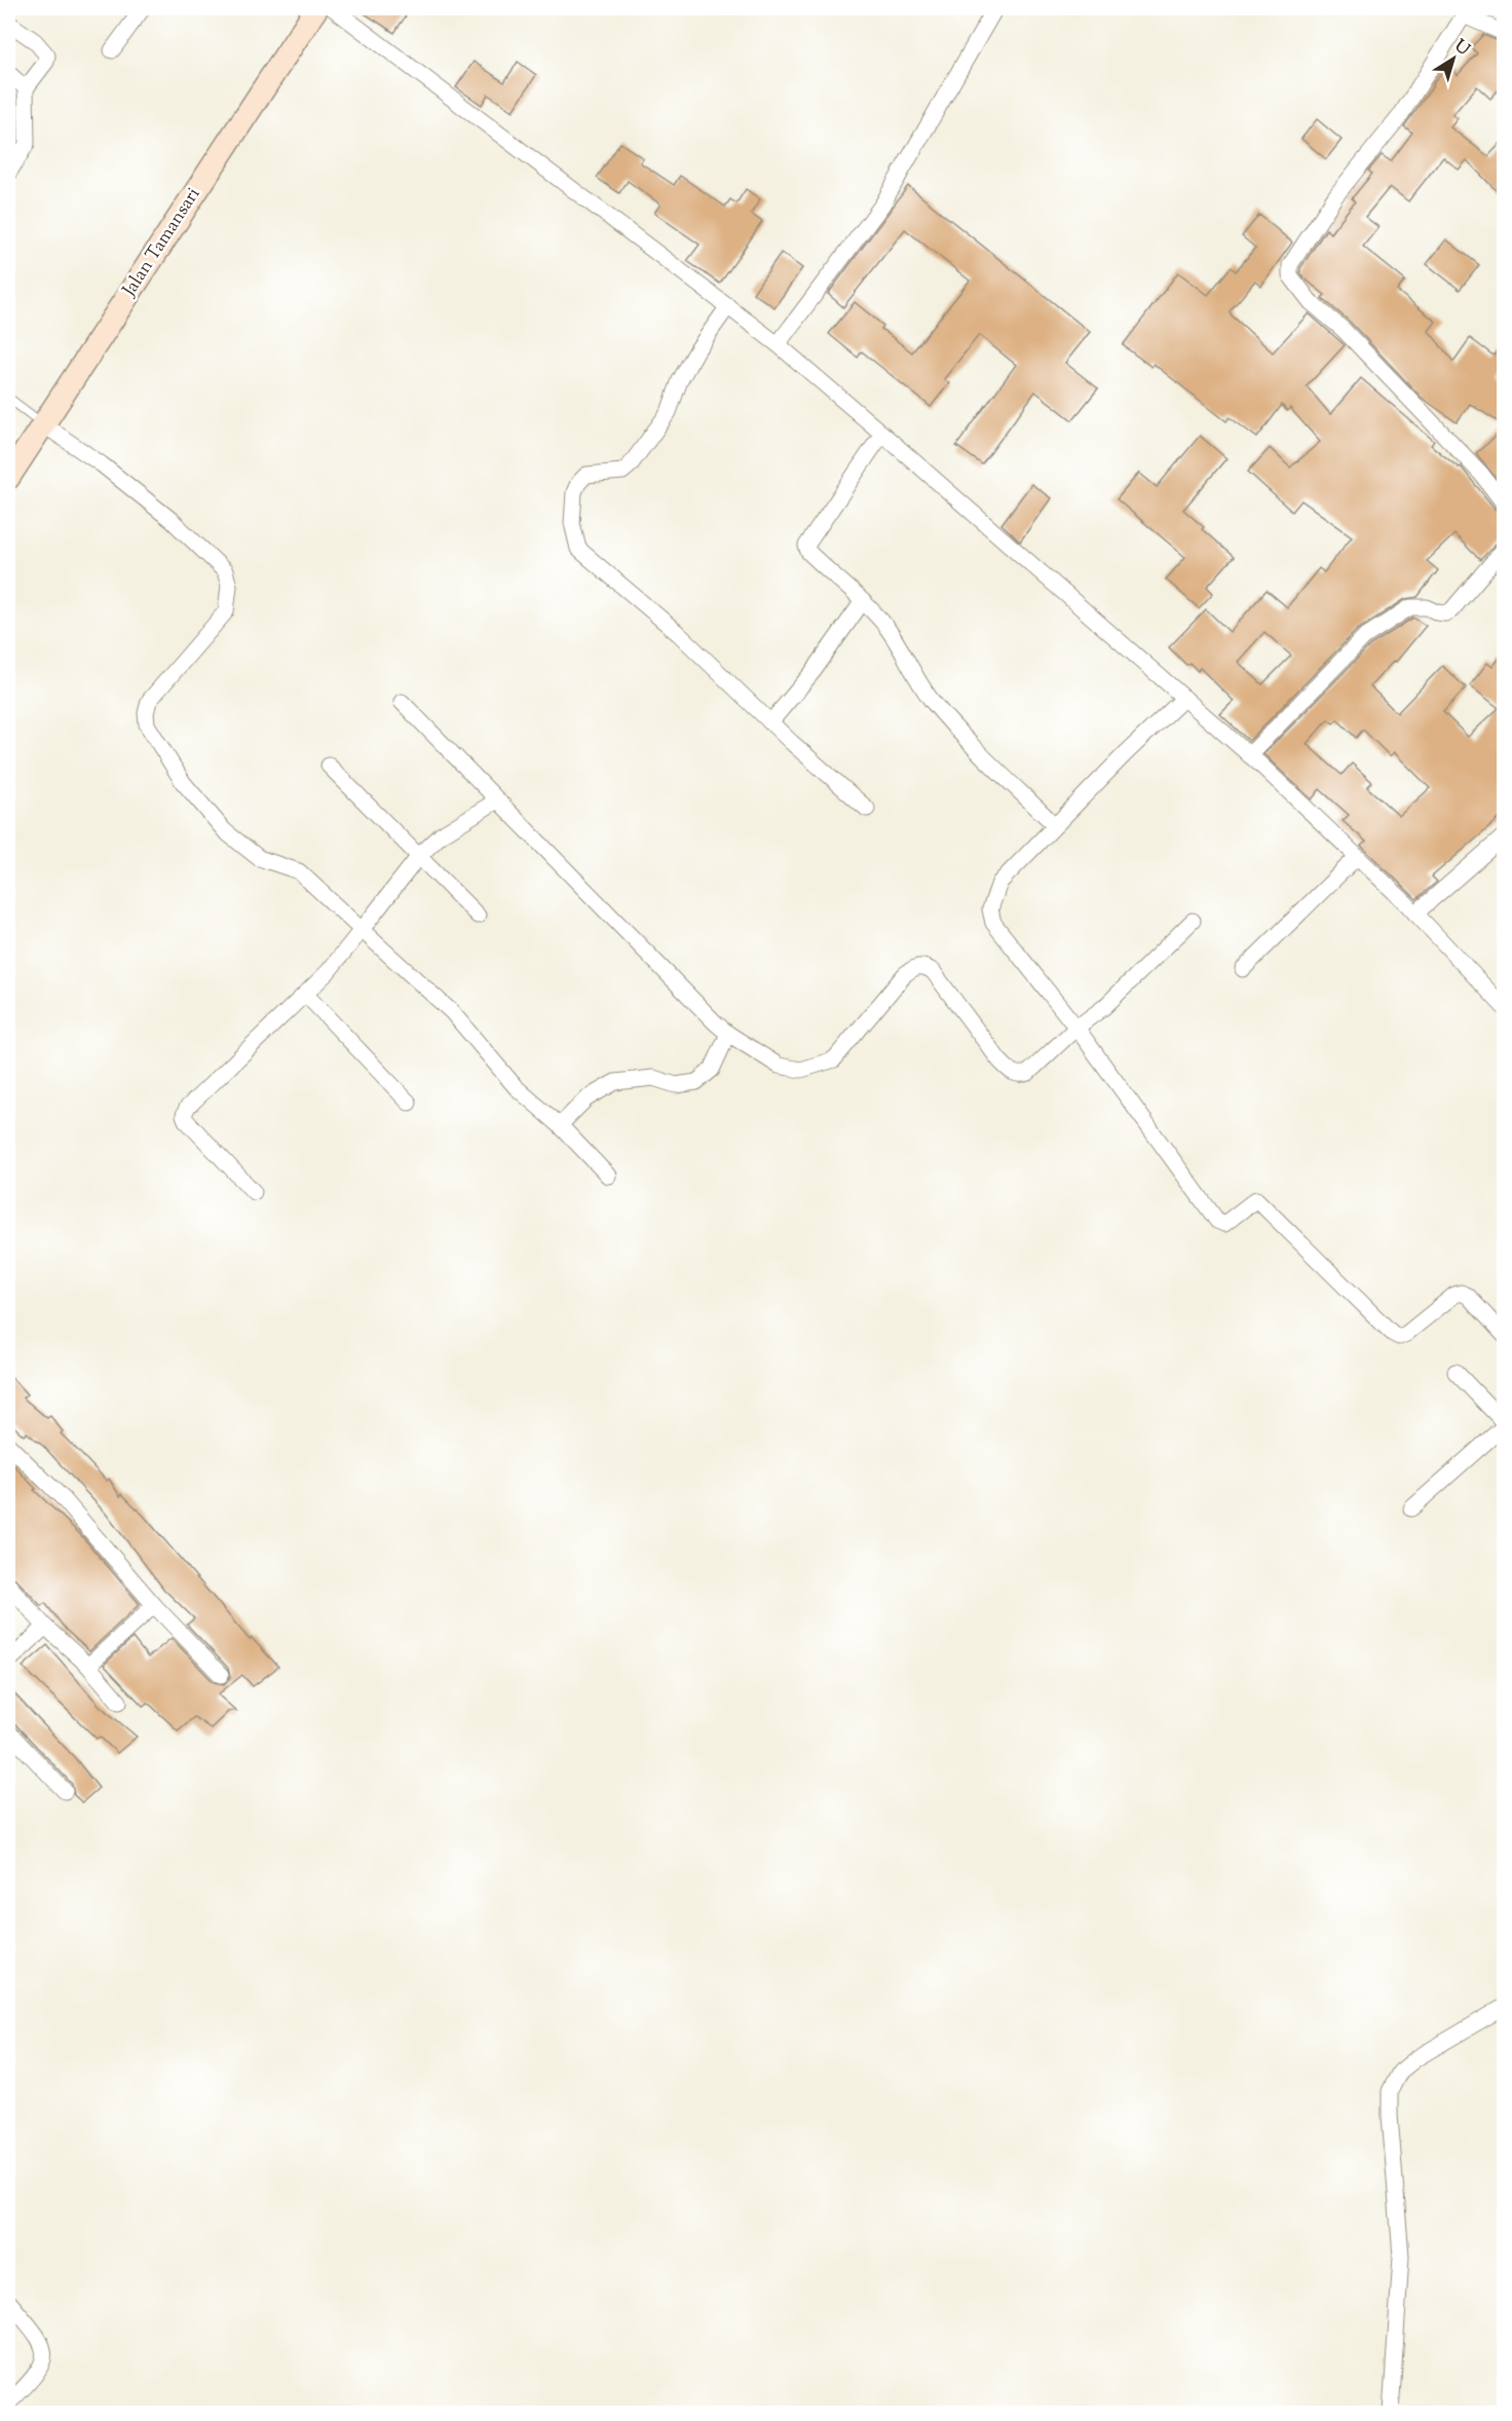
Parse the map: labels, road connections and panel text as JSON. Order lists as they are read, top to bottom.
{
  "streets": {
    "main road": ["Jalan Tamansari"]
  },
  "north": "top right"
}
